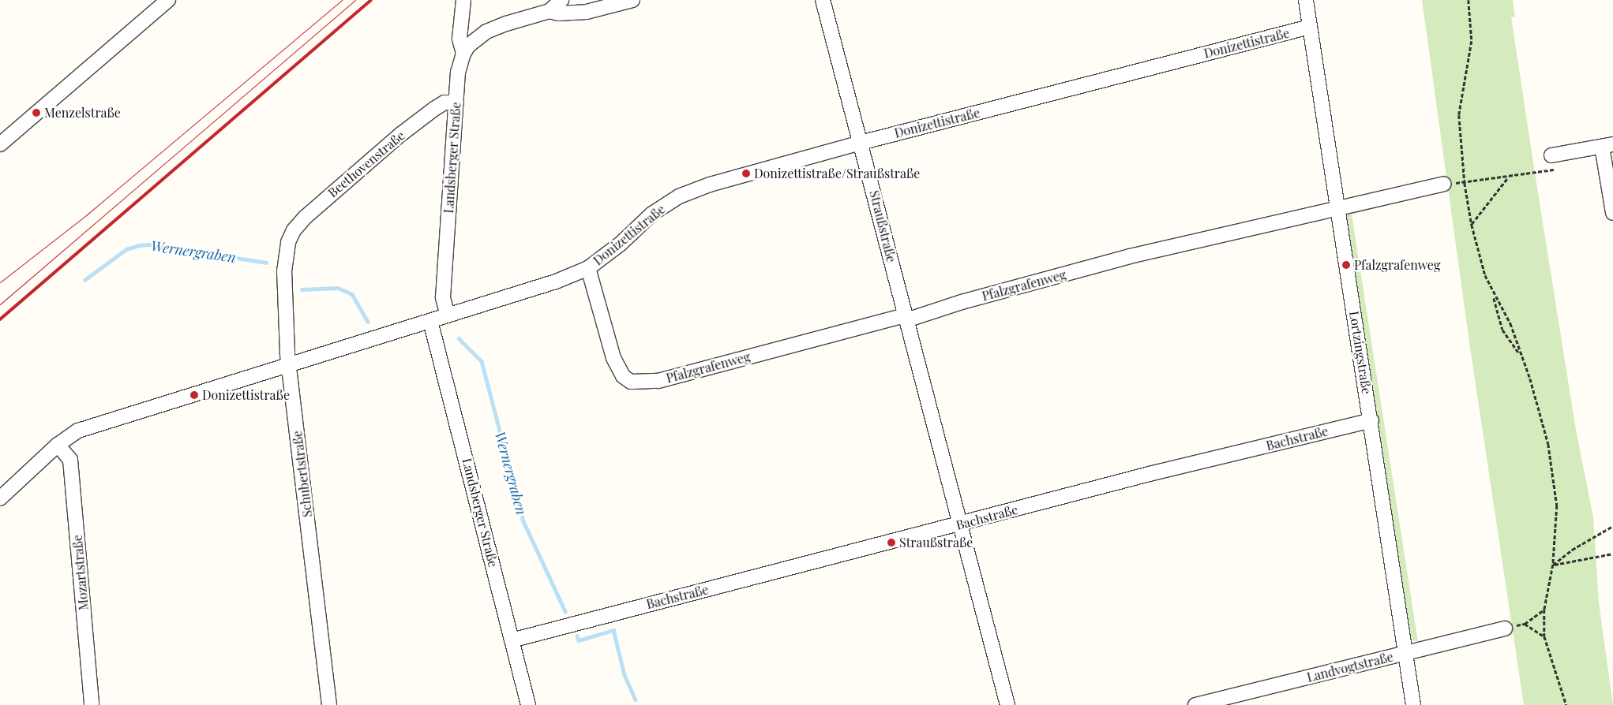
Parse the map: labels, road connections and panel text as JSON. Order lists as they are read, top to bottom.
{
  "streets": {
    "street": [
      "Donizettistraße",
      "Landsberger Straße",
      "Beethovenstraße",
      "Straußstraße",
      "Pfalzgrafenweg",
      "Lortzingstraße",
      "Bachstraße",
      "Schubertstraße",
      "Mozartstraße",
      "Landvogtstraße"
    ]
  },
  "crossings": [
    ["Donizettistraße", "Landsberger Straße"],
    ["Donizettistraße", "Straußstraße"],
    ["Donizettistraße", "Pfalzgrafenweg"],
    ["Donizettistraße", "Lortzingstraße"],
    ["Donizettistraße", "Schubertstraße"],
    ["Donizettistraße", "Mozartstraße"],
    ["Landsberger Straße", "Beethovenstraße"],
    ["Landsberger Straße", "Bachstraße"],
    ["Beethovenstraße", "Schubertstraße"],
    ["Straußstraße", "Pfalzgrafenweg"],
    ["Straußstraße", "Bachstraße"],
    ["Pfalzgrafenweg", "Lortzingstraße"],
    ["Lortzingstraße", "Bachstraße"],
    ["Lortzingstraße", "Landvogtstraße"]
  ],
  "water": ["Wernergraben"],
  "places": [
    "Menzelstraße",
    "Donizettistraße/Straußstraße",
    "Pfalzgrafenweg",
    "Donizettistraße",
    "Straußstraße"
  ]
}
